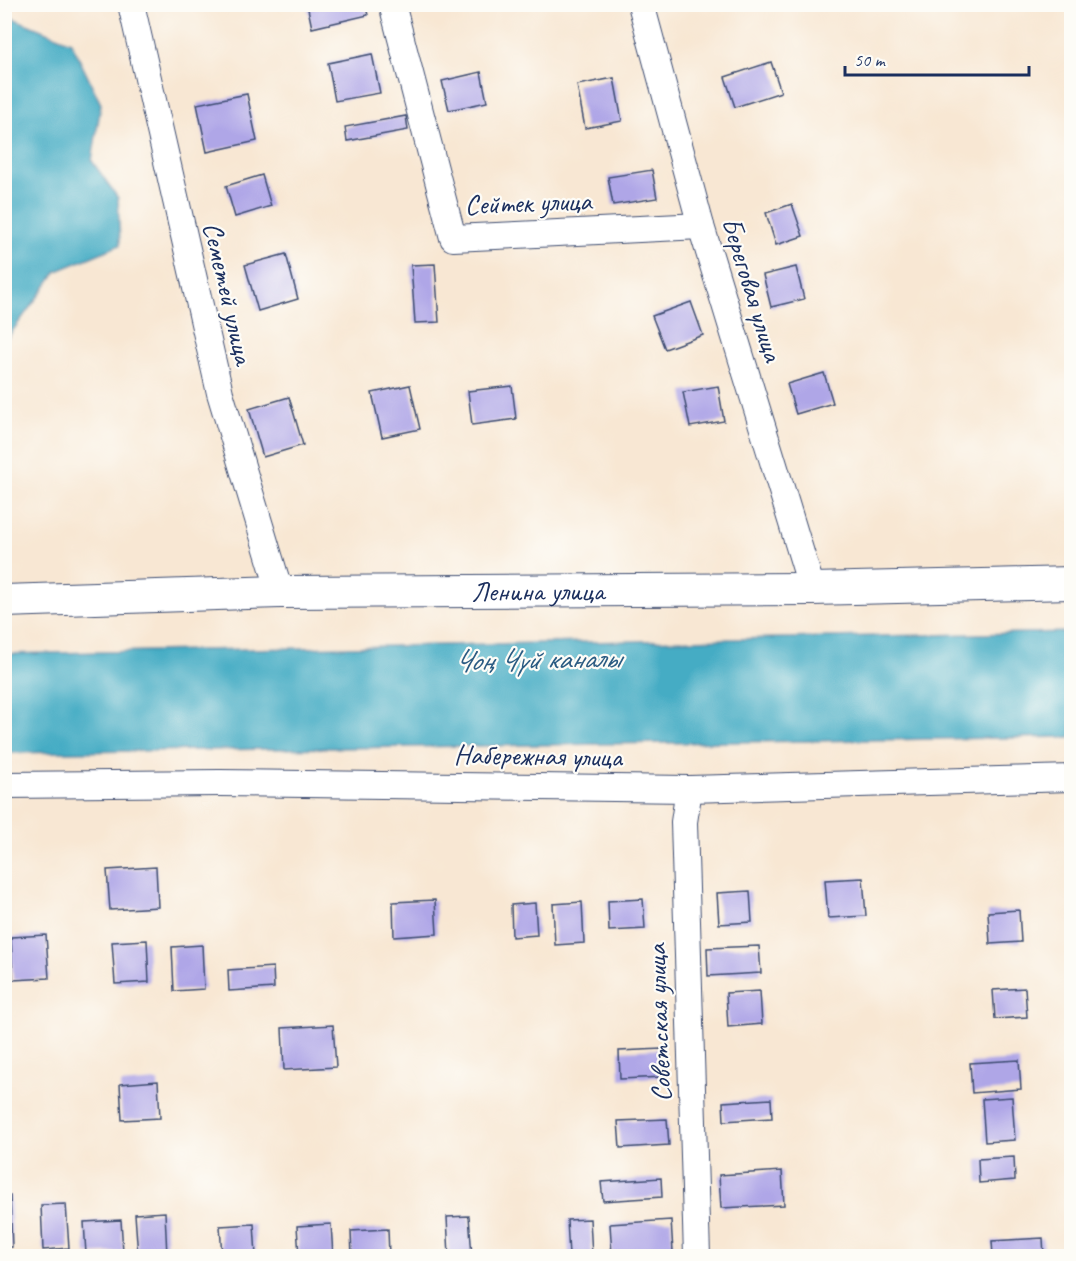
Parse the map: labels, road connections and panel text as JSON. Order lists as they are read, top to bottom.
{
  "streets": {
    "street": [
      "Сейтек улица",
      "Береговая улица",
      "Семетей улица",
      "Ленина улица",
      "Набережная улица",
      "Советская улица"
    ]
  },
  "crossings": [
    ["Сейтек улица", "Береговая улица"],
    ["Береговая улица", "Ленина улица"],
    ["Семетей улица", "Ленина улица"],
    ["Набережная улица", "Советская улица"]
  ],
  "water": ["Чоң Чүй каналы"],
  "scale_bar": "50 m"
}
